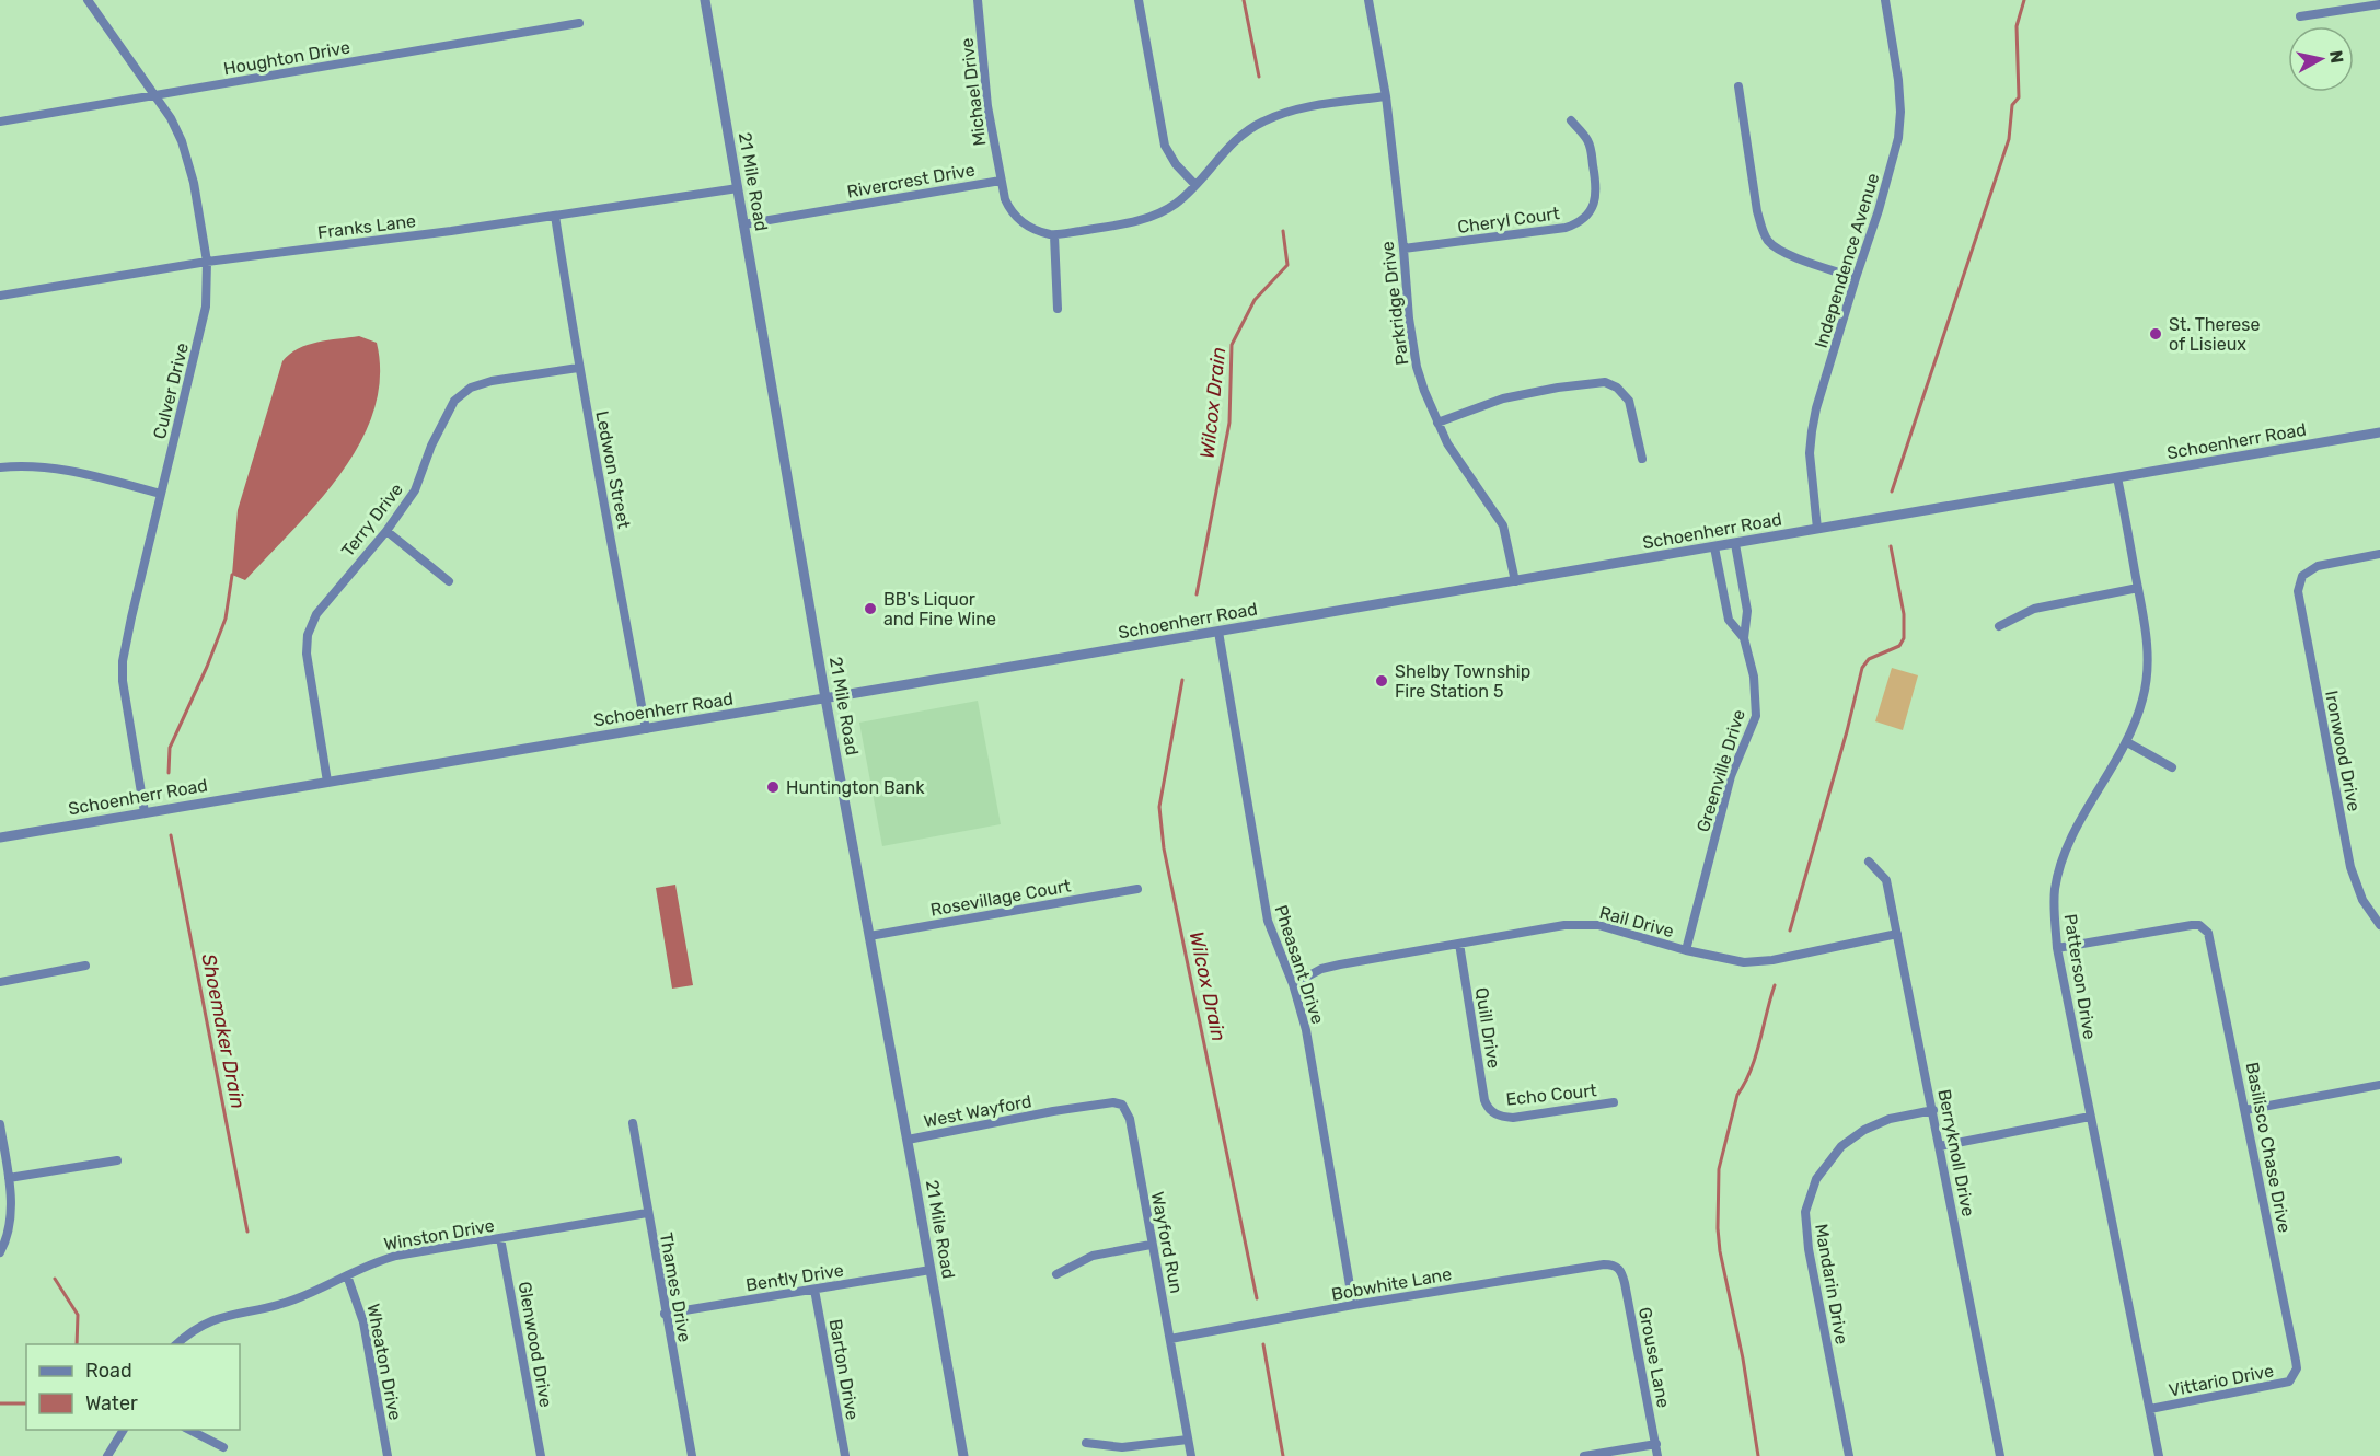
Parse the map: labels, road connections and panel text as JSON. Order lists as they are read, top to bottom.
{
  "streets": {
    "street": [
      "Houghton Drive",
      "Michael Drive",
      "Rivercrest Drive",
      "21 Mile Road",
      "Cheryl Court",
      "Franks Lane",
      "Independence Avenue",
      "Parkridge Drive",
      "Culver Drive",
      "Schoenherr Road",
      "Ledwon Street",
      "Terry Drive",
      "Ironwood Drive",
      "Greenville Drive",
      "Rosevillage Court",
      "Rail Drive",
      "Pheasant Drive",
      "Patterson Drive",
      "Quill Drive",
      "Echo Court",
      "West Wayford",
      "Basilisco Chase Drive",
      "Berryknoll Drive",
      "Winston Drive",
      "Wayford Run",
      "Bently Drive",
      "Bobwhite Lane",
      "Mandarin Drive",
      "Thames Drive",
      "Glenwood Drive",
      "Grouse Lane",
      "Wheaton Drive",
      "Barton Drive",
      "Vittario Drive"
    ]
  },
  "crossings": [
    ["Houghton Drive", "Culver Drive"],
    ["Michael Drive", "Rivercrest Drive"],
    ["Rivercrest Drive", "21 Mile Road"],
    ["21 Mile Road", "Franks Lane"],
    ["21 Mile Road", "Schoenherr Road"],
    ["21 Mile Road", "Rosevillage Court"],
    ["21 Mile Road", "West Wayford"],
    ["21 Mile Road", "Bently Drive"],
    ["Cheryl Court", "Parkridge Drive"],
    ["Franks Lane", "Culver Drive"],
    ["Franks Lane", "Ledwon Street"],
    ["Independence Avenue", "Schoenherr Road"],
    ["Parkridge Drive", "Schoenherr Road"],
    ["Culver Drive", "Schoenherr Road"],
    ["Schoenherr Road", "Ledwon Street"],
    ["Schoenherr Road", "Terry Drive"],
    ["Schoenherr Road", "Greenville Drive"],
    ["Schoenherr Road", "Pheasant Drive"],
    ["Schoenherr Road", "Patterson Drive"],
    ["Ledwon Street", "Terry Drive"],
    ["Greenville Drive", "Rail Drive"],
    ["Rail Drive", "Pheasant Drive"],
    ["Rail Drive", "Quill Drive"],
    ["Rail Drive", "Berryknoll Drive"],
    ["Pheasant Drive", "Bobwhite Lane"],
    ["Patterson Drive", "Basilisco Chase Drive"],
    ["Patterson Drive", "Vittario Drive"],
    ["Quill Drive", "Echo Court"],
    ["West Wayford", "Wayford Run"],
    ["Basilisco Chase Drive", "Vittario Drive"],
    ["Berryknoll Drive", "Mandarin Drive"],
    ["Winston Drive", "Thames Drive"],
    ["Winston Drive", "Glenwood Drive"],
    ["Winston Drive", "Wheaton Drive"],
    ["Wayford Run", "Bobwhite Lane"],
    ["Bently Drive", "Thames Drive"],
    ["Bently Drive", "Barton Drive"],
    ["Bobwhite Lane", "Grouse Lane"]
  ],
  "water": ["Wilcox Drain", "Shoemaker Drain"],
  "places": [
    "St. Therese of Lisieux",
    "BB's Liquor and Fine Wine",
    "Shelby Township Fire Station 5",
    "Huntington Bank"
  ],
  "legend": ["Road", "Water"],
  "north": "right"
}
